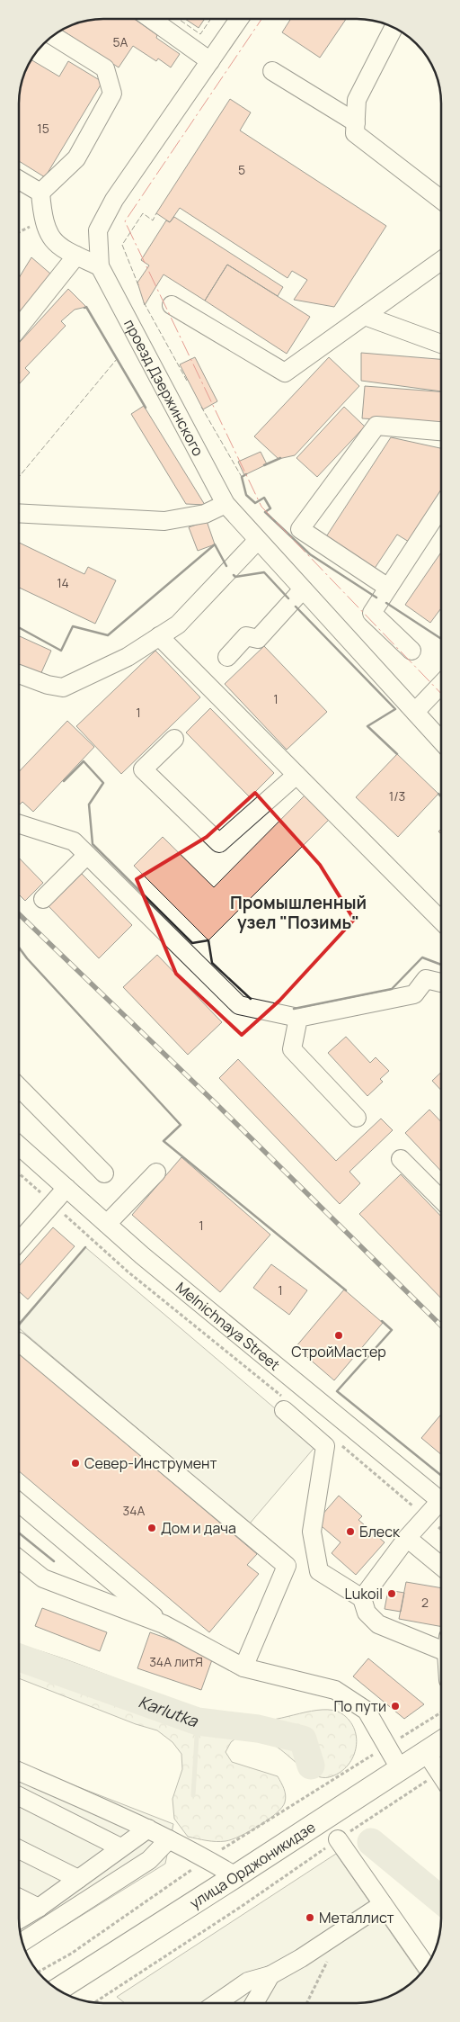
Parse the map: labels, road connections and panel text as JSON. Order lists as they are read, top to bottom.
{
  "streets": {
    "main road": ["улица Орджоникидзе"],
    "street": ["проезд Дзержинского", "Melnichnaya Street"]
  },
  "districts": ["Промышленный узел \"Позимь\""],
  "water": ["Karlutka"],
  "places": [
    "СтройМастер",
    "Север-Инструмент",
    "Дом и дача",
    "Блеск",
    "Lukoil",
    "По пути",
    "Металлист"
  ],
  "house_numbers": [
    "5А",
    "15",
    "5",
    "14",
    "1",
    "1",
    "1/3",
    "1",
    "1",
    "34А",
    "2",
    "34А литЯ"
  ]
}
